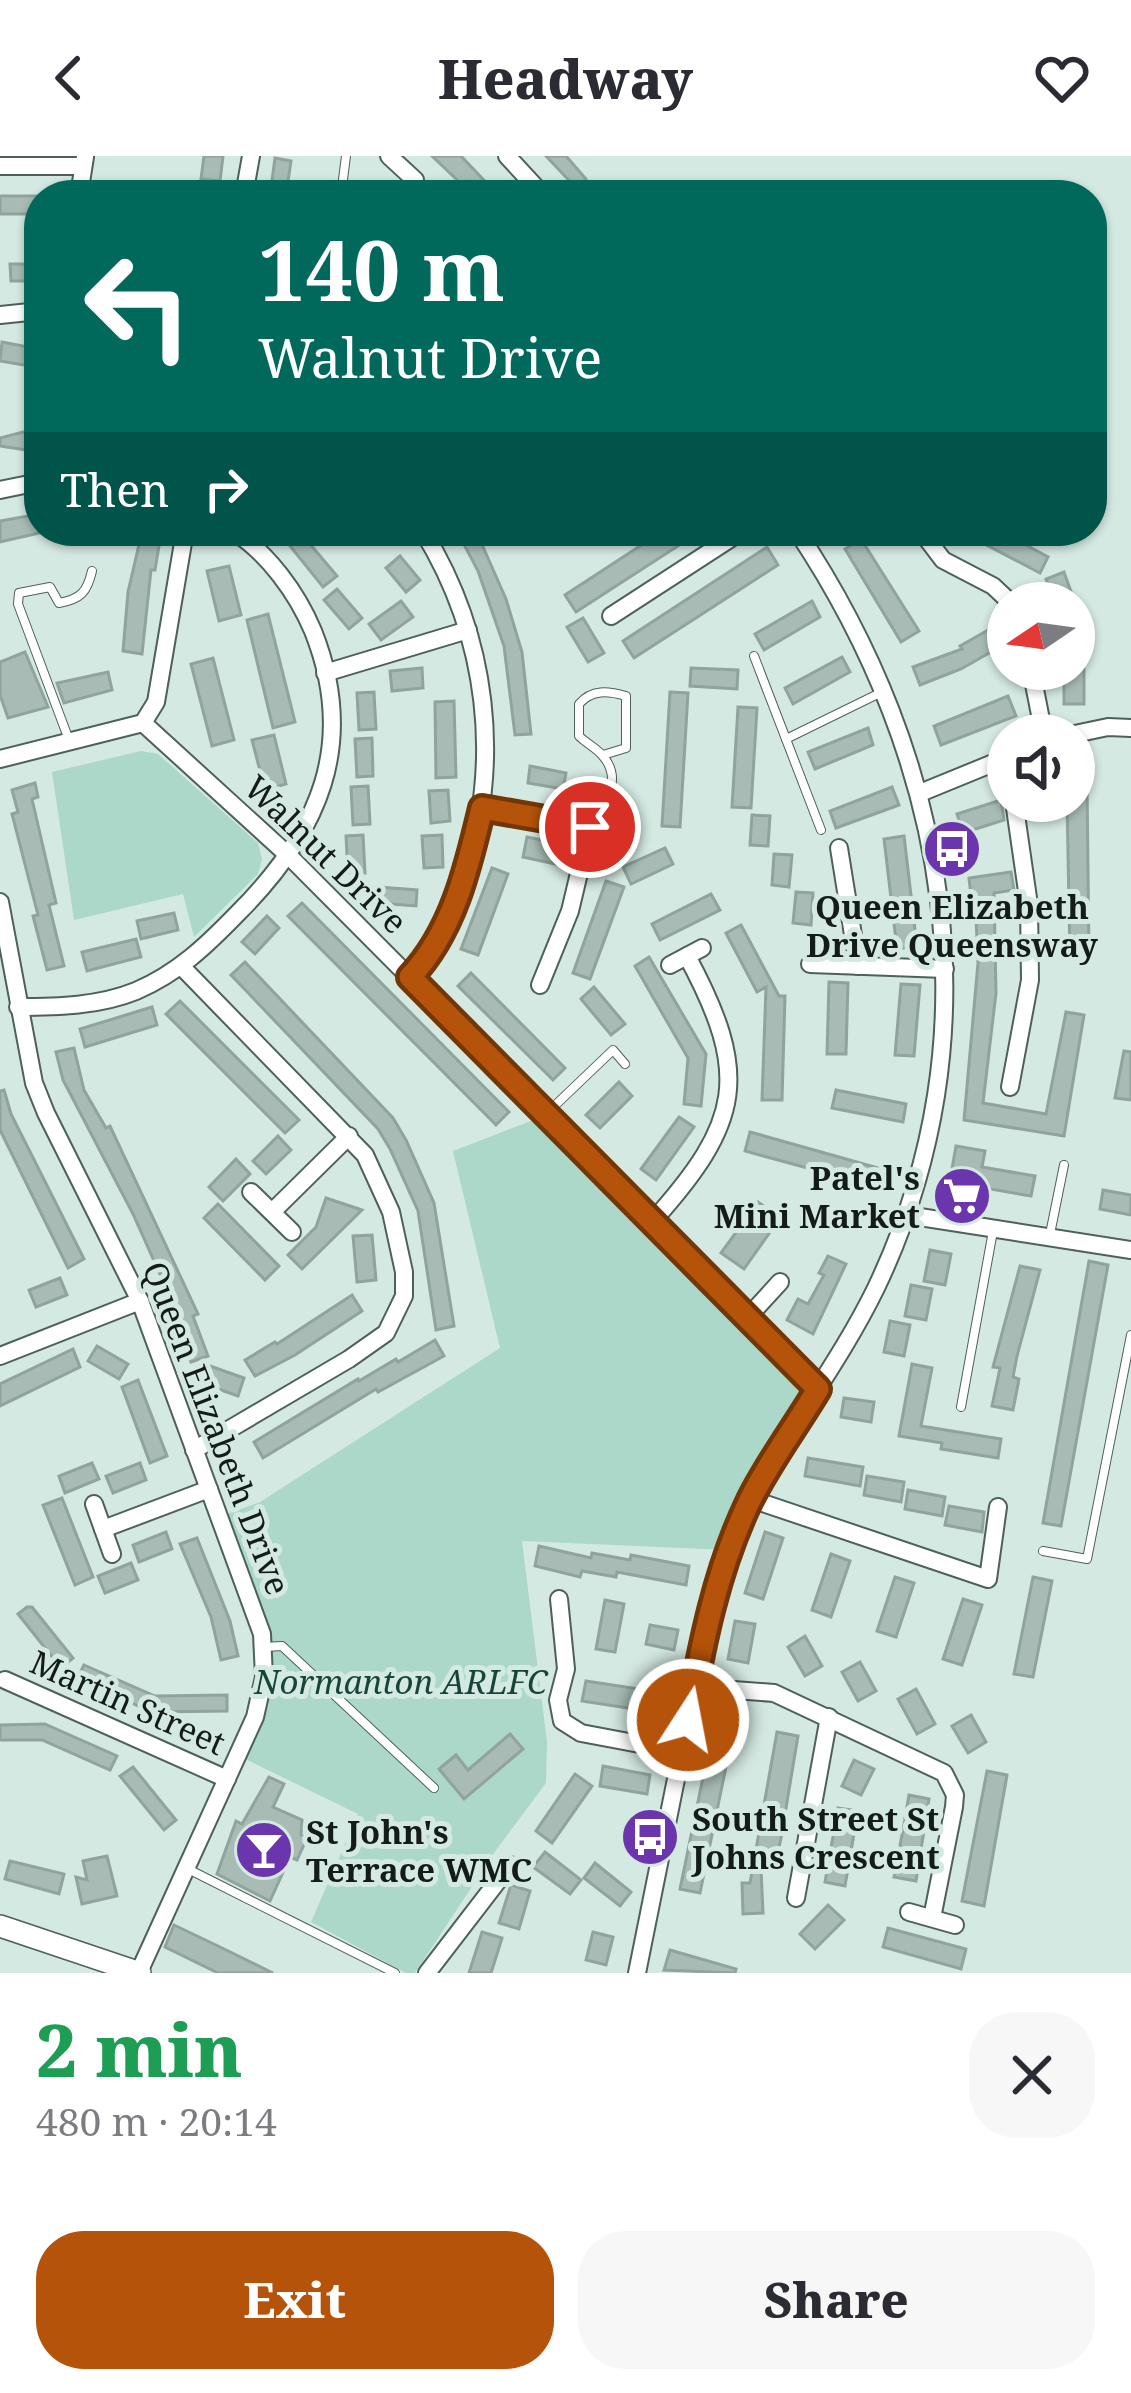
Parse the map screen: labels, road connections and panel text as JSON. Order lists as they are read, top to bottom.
{
  "streets": {
    "street": ["Walnut Drive", "Queen Elizabeth Drive", "Martin Street"]
  },
  "crossings": [
    ["Queen Elizabeth Drive", "Martin Street"]
  ],
  "parks": ["Normanton ARLFC"],
  "places": {
    "bus stop": ["Queen Elizabeth Drive Queensway", "South Street St Johns Crescent"],
    "supermarket": ["Patel's Mini Market"],
    "bar": ["St John's Terrace WMC"]
  },
  "north": "left",
  "page": {
    "header": "Headway",
    "turn": ["140 m", "Walnut Drive"],
    "then": "Then",
    "heading": ["2 min", "480 m · 20:14"],
    "buttons": ["Exit", "Share"]
  }
}
